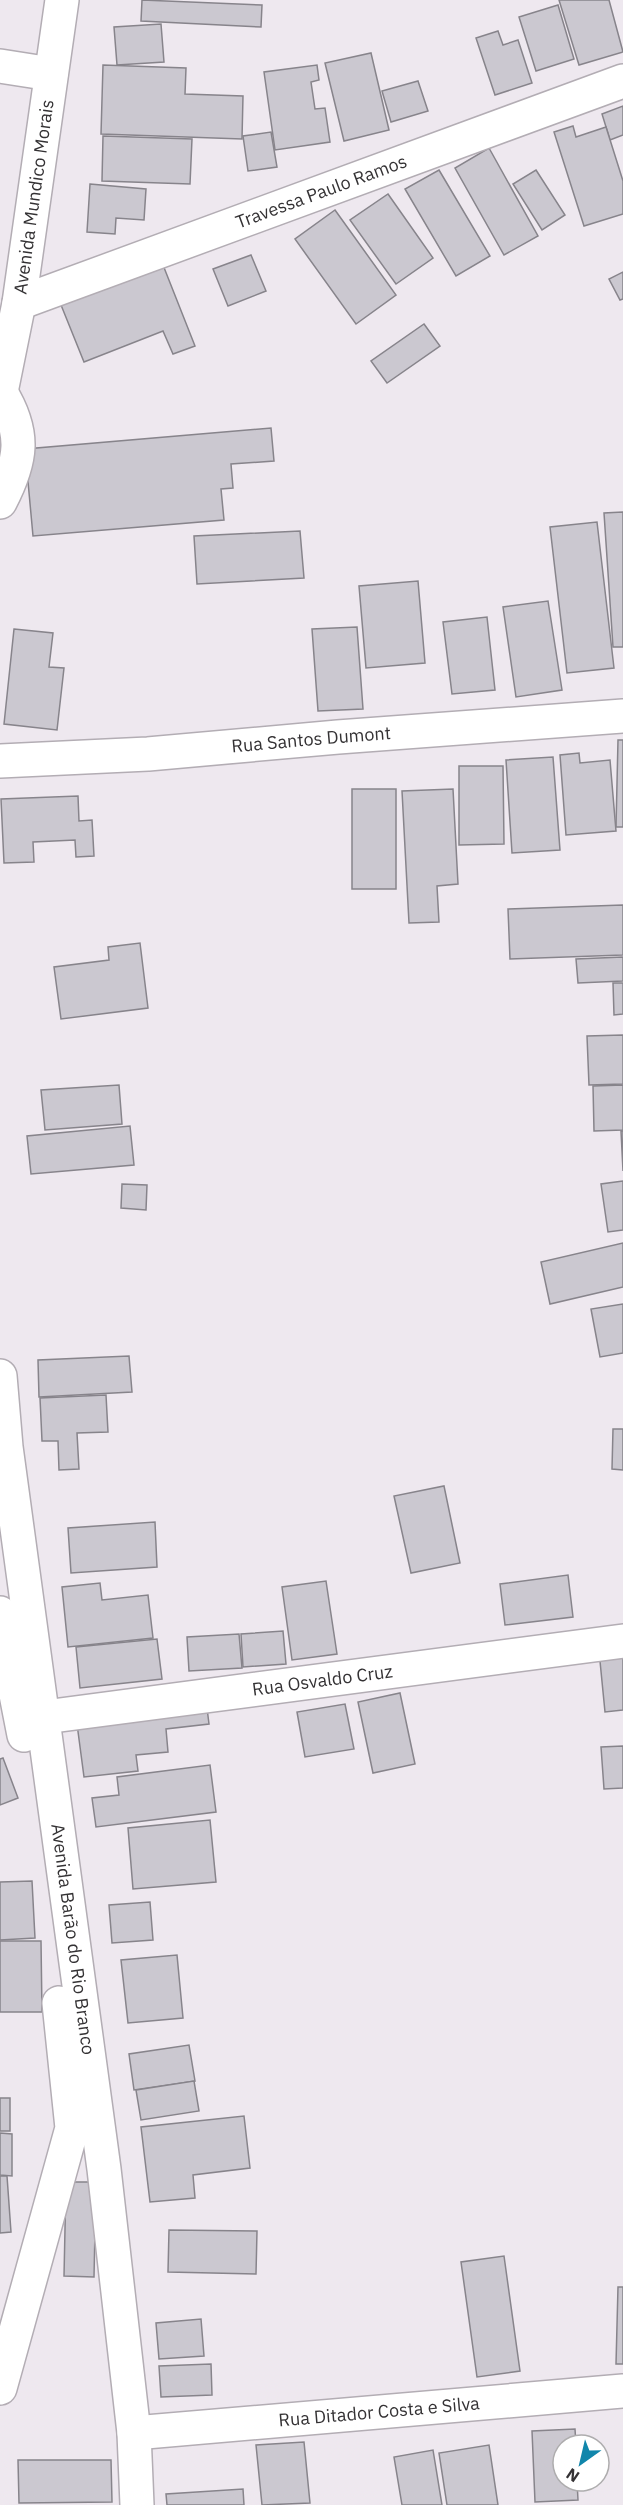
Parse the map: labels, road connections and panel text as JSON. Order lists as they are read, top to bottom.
{
  "streets": {
    "street": [
      "Travessa Paulo Ramos",
      "Avenida Mundico Morais",
      "Rua Santos Dumont",
      "Rua Osvaldo Cruz",
      "Avenida Barão do Rio Branco",
      "Rua Ditador Costa e Silva"
    ]
  },
  "crossings": [
    ["Travessa Paulo Ramos", "Avenida Mundico Morais"],
    ["Rua Osvaldo Cruz", "Avenida Barão do Rio Branco"],
    ["Avenida Barão do Rio Branco", "Rua Ditador Costa e Silva"]
  ],
  "north": "bottom left"
}
